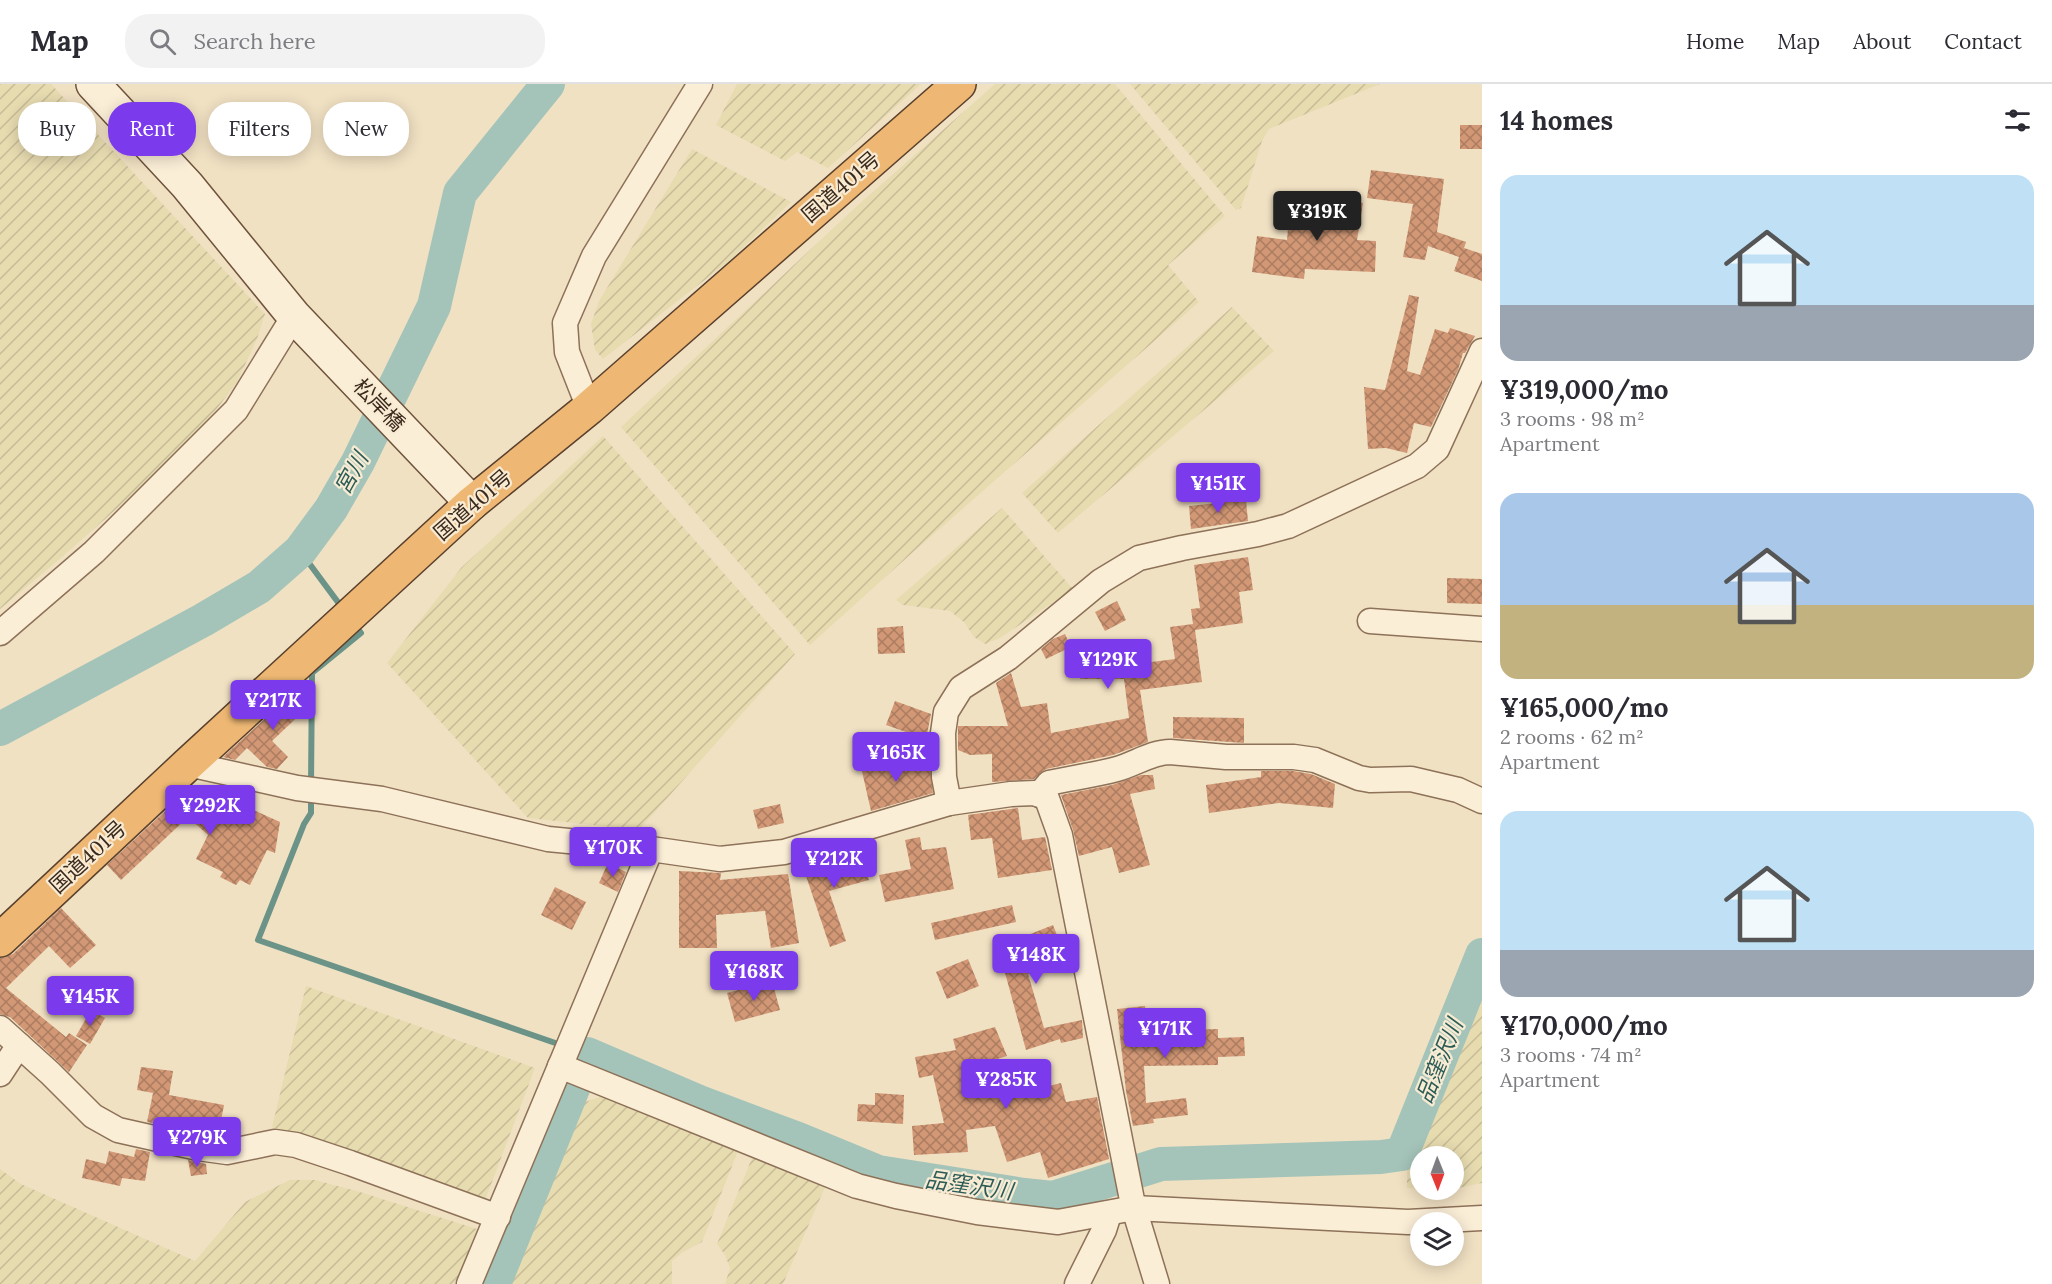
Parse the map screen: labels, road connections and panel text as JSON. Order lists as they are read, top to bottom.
{
  "streets": {
    "highway": ["国道401号"],
    "main road": ["松岸橋"]
  },
  "crossings": [
    ["国道401号", "松岸橋"]
  ],
  "water": ["宮川", "品窪沢川"],
  "north": "bottom",
  "page": {
    "header": "Map",
    "search": "Search here",
    "nav": [
      "Home",
      "Map",
      "About",
      "Contact"
    ],
    "heading": "14 homes",
    "chip": [
      "Buy",
      "Rent",
      "Filters",
      "New"
    ],
    "list": [
      {
        "name": "¥319,000/mo",
        "note": "3 rooms · 98 m² · Apartment"
      },
      {
        "name": "¥165,000/mo",
        "note": "2 rooms · 62 m² · Apartment"
      },
      {
        "name": "¥170,000/mo",
        "note": "3 rooms · 74 m² · Apartment"
      }
    ],
    "price": [
      "¥319K",
      "¥151K",
      "¥129K",
      "¥217K",
      "¥165K",
      "¥292K",
      "¥170K",
      "¥212K",
      "¥148K",
      "¥168K",
      "¥145K",
      "¥171K",
      "¥285K",
      "¥279K"
    ]
  }
}
